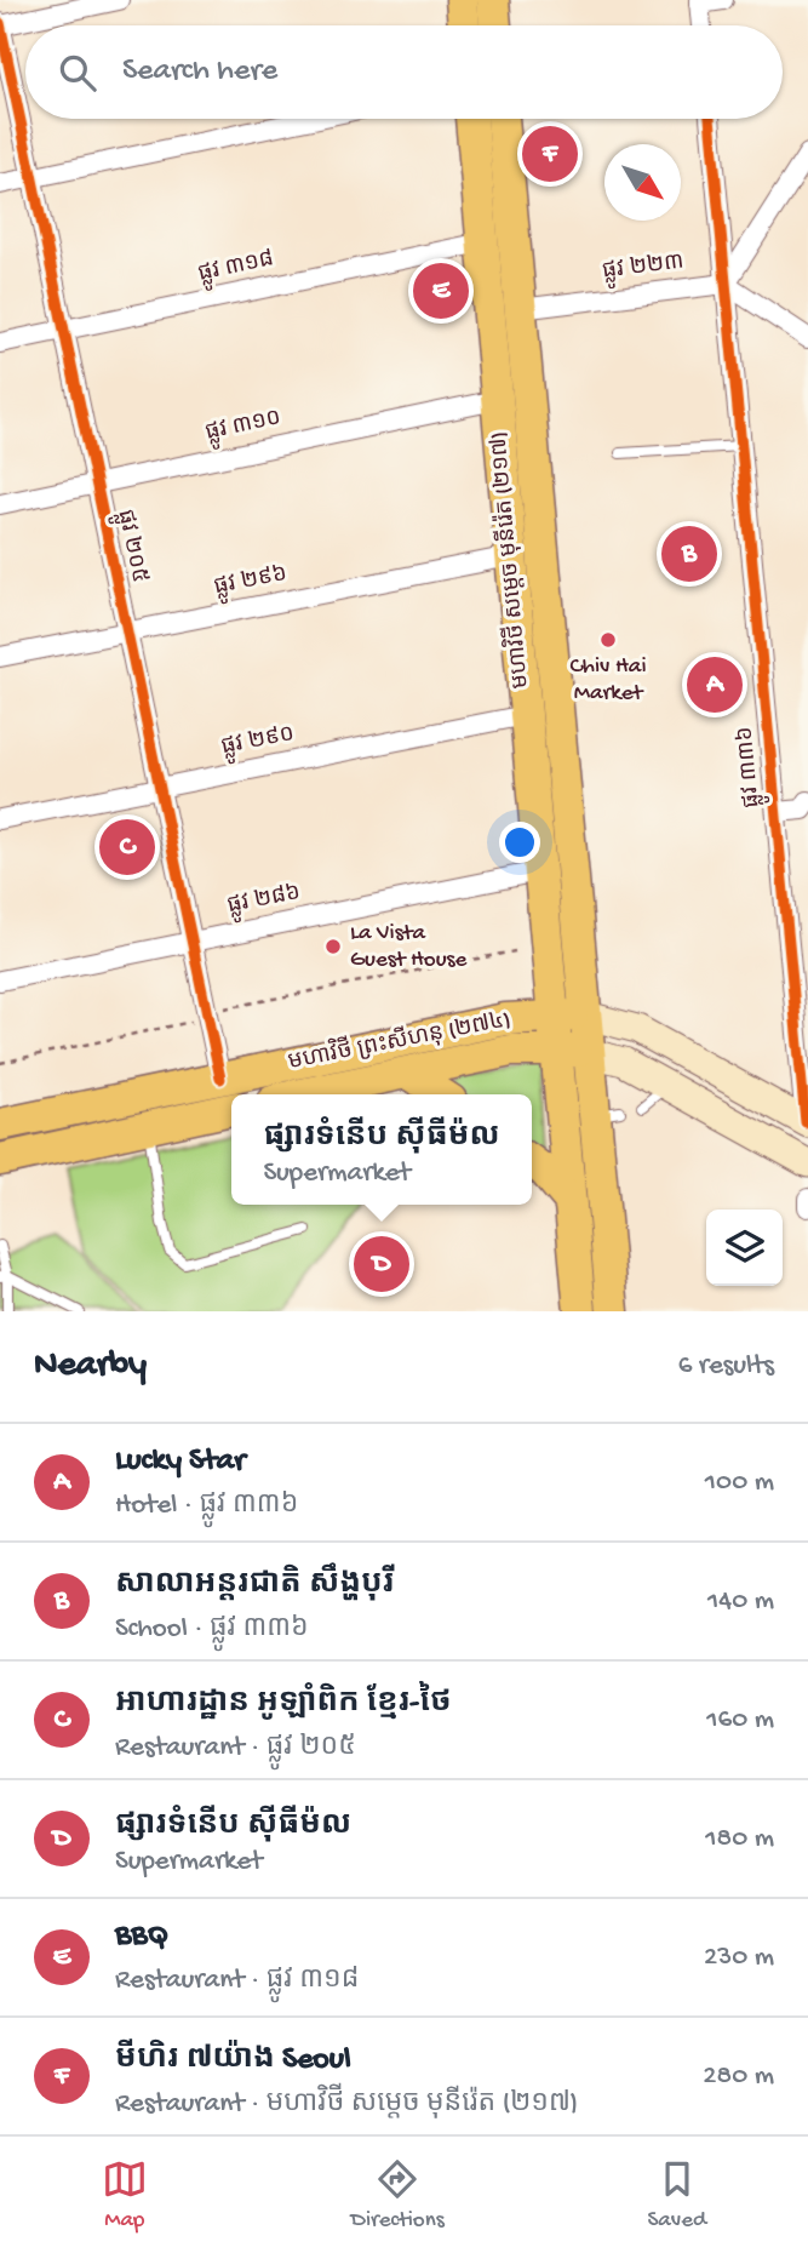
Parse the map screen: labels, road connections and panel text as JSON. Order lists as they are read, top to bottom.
{
  "streets": {
    "main road": ["មហាវិថី សម្តេច មុនីរ៉េត (២១៧)", "មហាវិថី ព្រះសីហនុ (២៧៤)"],
    "street": [
      "ផ្លូវ ៣១៨",
      "ផ្លូវ ២២៣",
      "ផ្លូវ ៣១០",
      "ផ្លូវ ២០៥",
      "ផ្លូវ ២៩៦",
      "ផ្លូវ ២៩០",
      "ផ្លូវ ៣៣៦",
      "ផ្លូវ ២៨៦"
    ]
  },
  "crossings": [
    ["ផ្លូវ ៣១៨", "ផ្លូវ ២០៥"],
    ["ផ្លូវ ៣១៨", "មហាវិថី សម្តេច មុនីរ៉េត (២១៧)"],
    ["ផ្លូវ ២២៣", "មហាវិថី សម្តេច មុនីរ៉េត (២១៧)"],
    ["ផ្លូវ ២២៣", "ផ្លូវ ៣៣៦"],
    ["ផ្លូវ ៣១០", "ផ្លូវ ២០៥"],
    ["ផ្លូវ ៣១០", "មហាវិថី សម្តេច មុនីរ៉េត (២១៧)"],
    ["ផ្លូវ ២០៥", "ផ្លូវ ២៩៦"],
    ["ផ្លូវ ២០៥", "ផ្លូវ ២៩០"],
    ["ផ្លូវ ២០៥", "ផ្លូវ ២៨៦"],
    ["ផ្លូវ ២០៥", "មហាវិថី ព្រះសីហនុ (២៧៤)"],
    ["មហាវិថី សម្តេច មុនីរ៉េត (២១៧)", "ផ្លូវ ២៩៦"],
    ["មហាវិថី សម្តេច មុនីរ៉េត (២១៧)", "ផ្លូវ ២៩០"],
    ["មហាវិថី សម្តេច មុនីរ៉េត (២១៧)", "ផ្លូវ ២៨៦"],
    ["មហាវិថី សម្តេច មុនីរ៉េត (២១៧)", "មហាវិថី ព្រះសីហនុ (២៧៤)"]
  ],
  "places": ["Chiv Hai Market", "La Vista Guest House"],
  "north": "bottom right",
  "page": {
    "search": "Search here",
    "pins": [
      "F",
      "E",
      "B",
      "A",
      "C",
      "D"
    ],
    "popup": ["ផ្សារទំនើប ស៊ីធីម៉ល", "Supermarket"],
    "heading": ["Nearby", "6 results"],
    "list": [
      {
        "mark": "A",
        "name": "Lucky Star",
        "note": "Hotel · ផ្លូវ ៣៣៦",
        "value": "100 m"
      },
      {
        "mark": "B",
        "name": "សាលាអន្តរជាតិ សឹង្ហបុរី",
        "note": "School · ផ្លូវ ៣៣៦",
        "value": "140 m"
      },
      {
        "mark": "C",
        "name": "អាហារដ្ឋាន អូឡាំពិក ខ្មែរ-ថៃ",
        "note": "Restaurant · ផ្លូវ ២០៥",
        "value": "160 m"
      },
      {
        "mark": "D",
        "name": "ផ្សារទំនើប ស៊ីធីម៉ល",
        "note": "Supermarket",
        "value": "180 m"
      },
      {
        "mark": "E",
        "name": "BBQ",
        "note": "Restaurant · ផ្លូវ ៣១៨",
        "value": "230 m"
      },
      {
        "mark": "F",
        "name": "មីហិរ ៧យ៉ាង Seoul",
        "note": "Restaurant · មហាវិថី សម្តេច មុនីរ៉េត (២១៧)",
        "value": "280 m"
      }
    ],
    "nav": ["Map", "Directions", "Saved"]
  }
}
